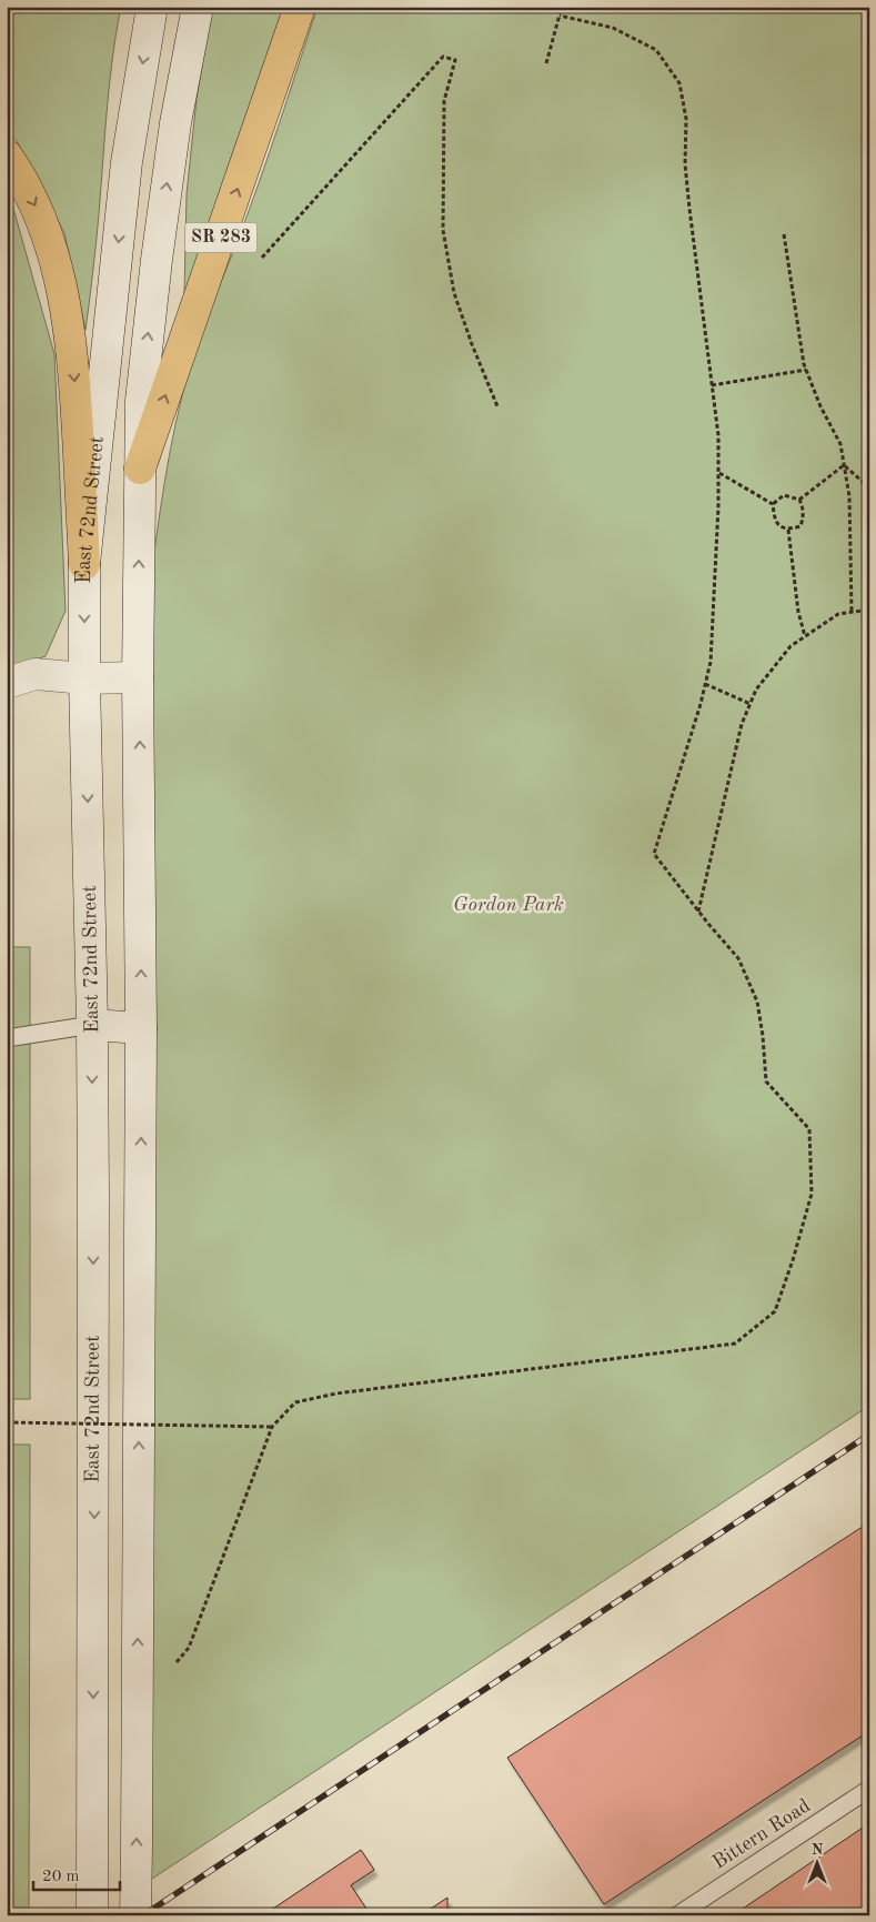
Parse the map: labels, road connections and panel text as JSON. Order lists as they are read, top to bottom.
{
  "streets": {
    "highway": ["SR 283"],
    "main road": ["East 72nd Street"],
    "lane": ["Bittern Road"]
  },
  "parks": ["Gordon Park"],
  "scale_bar": "20 m",
  "north": "top"
}
